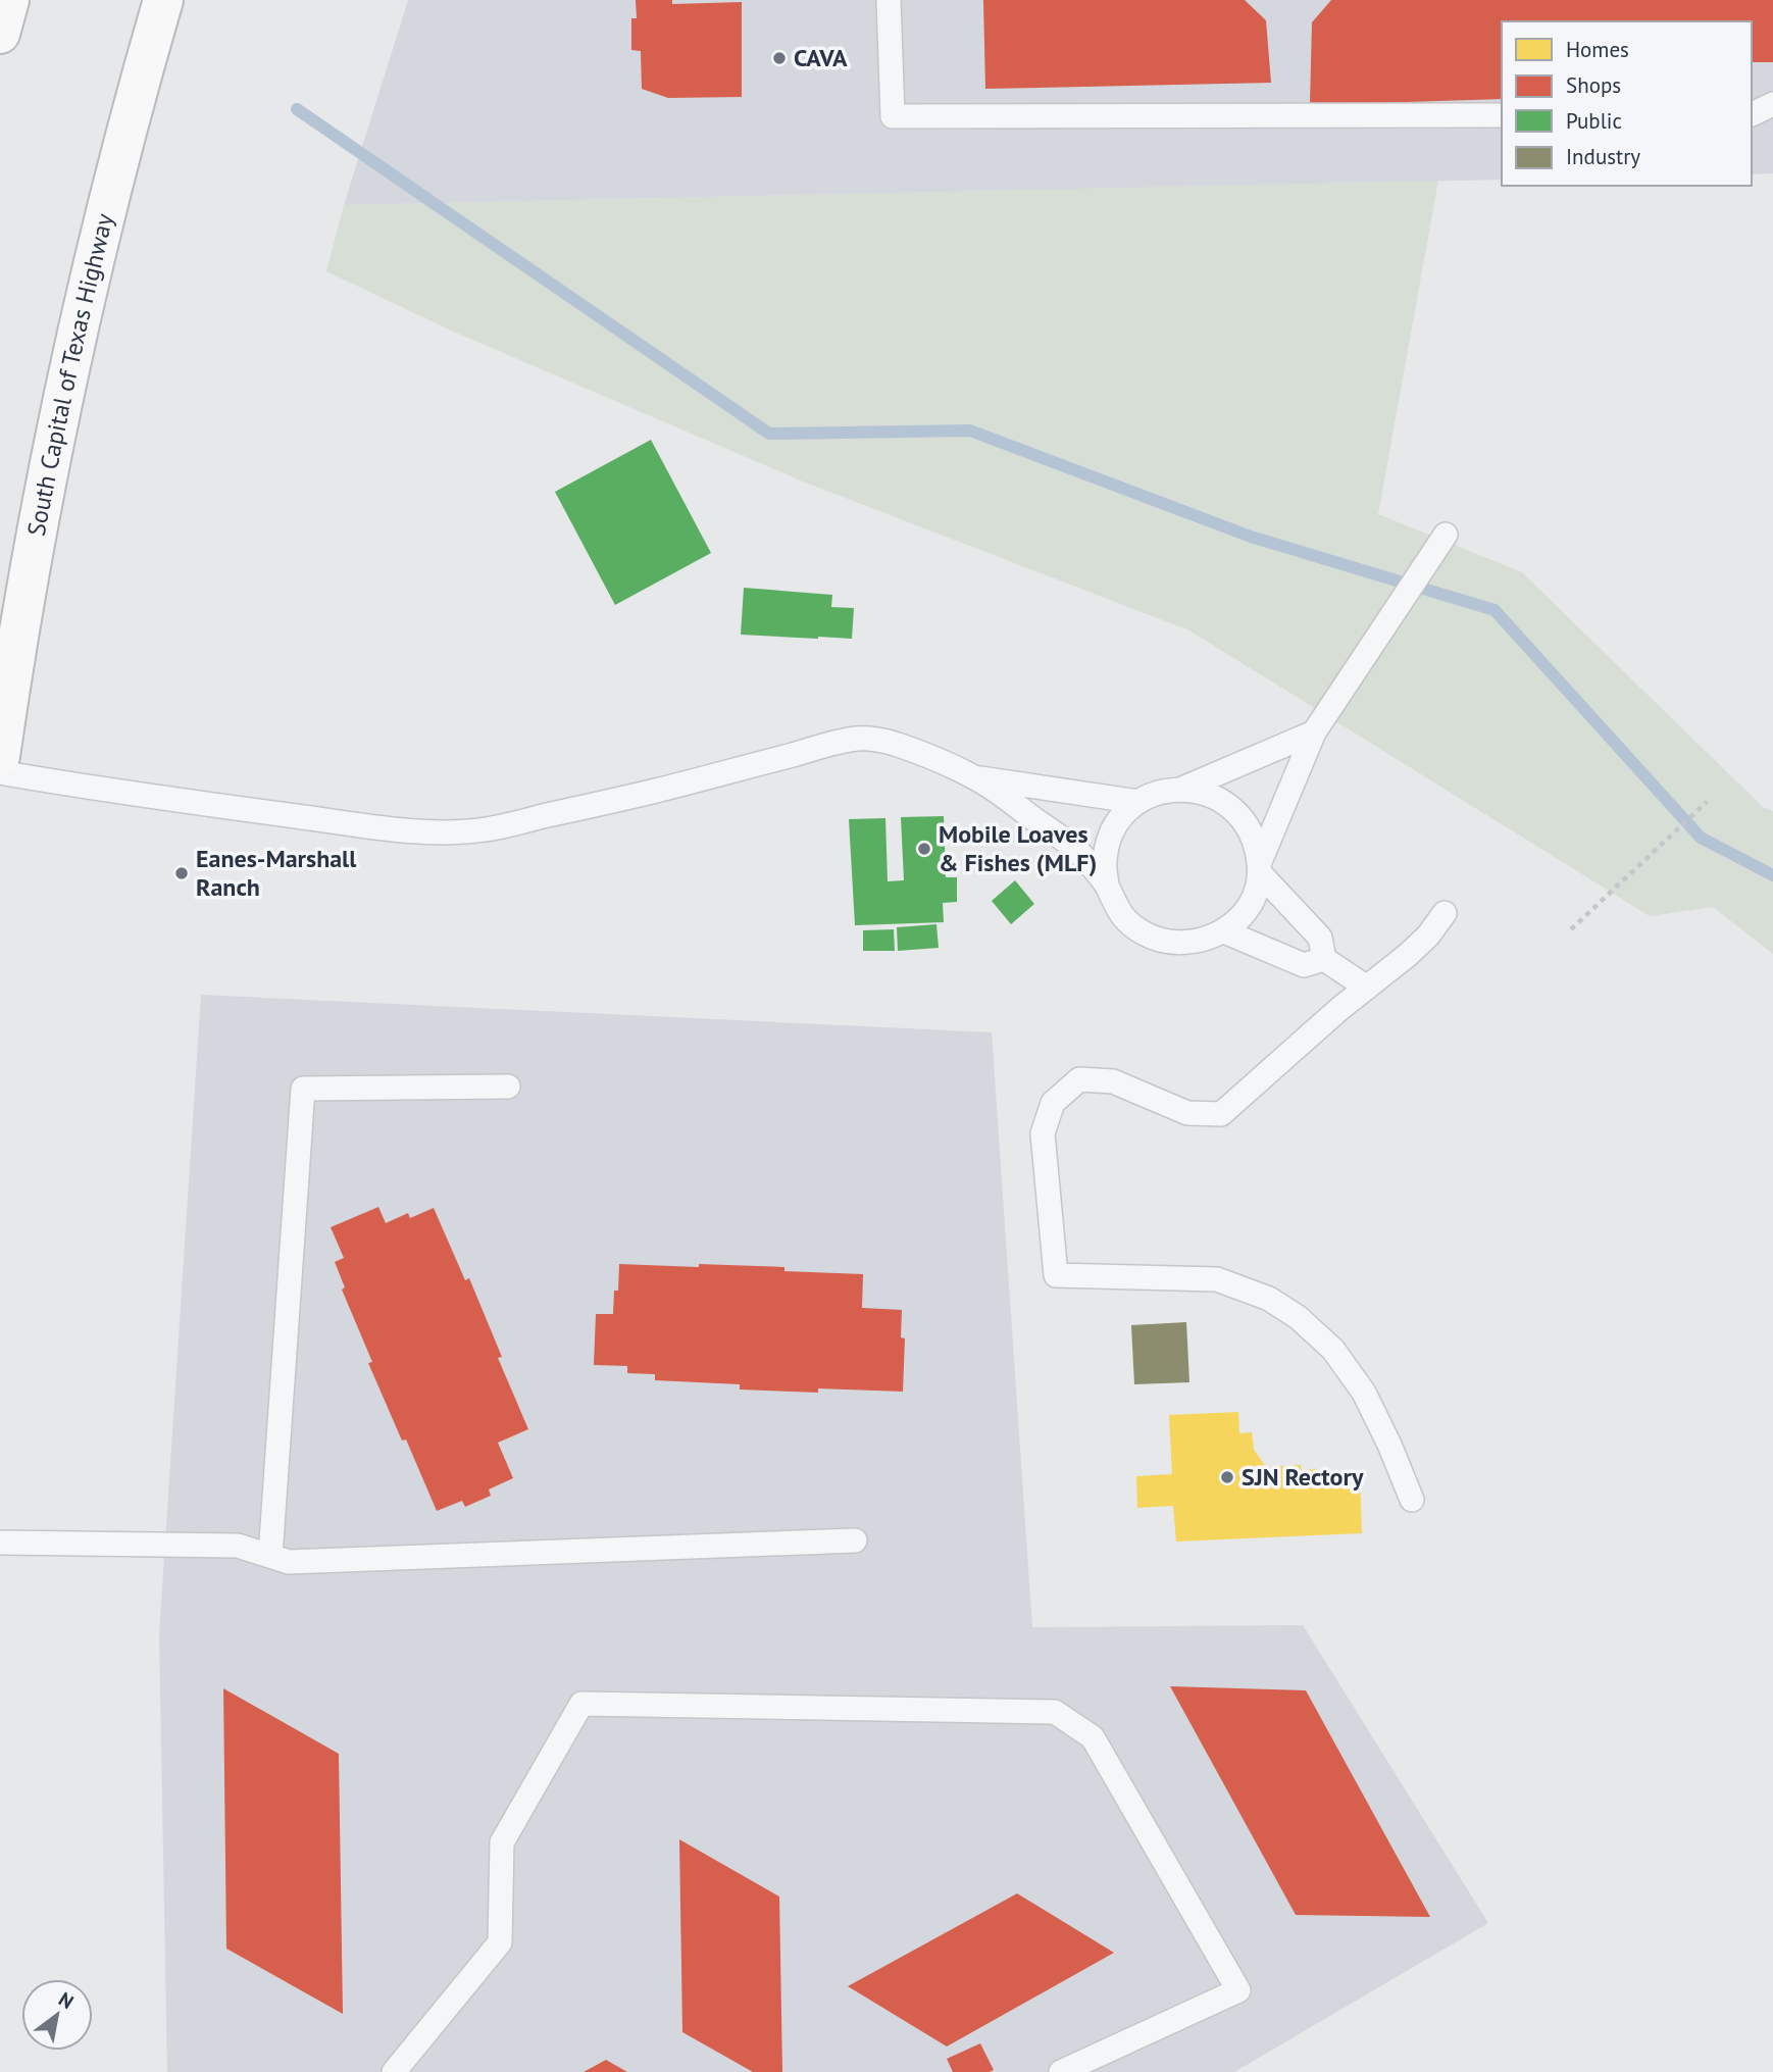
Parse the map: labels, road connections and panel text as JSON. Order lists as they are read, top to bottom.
{
  "streets": {
    "highway": ["South Capital of Texas Highway"]
  },
  "places": [
    "CAVA",
    "Mobile Loaves & Fishes (MLF)",
    "Eanes-Marshall Ranch",
    "SJN Rectory"
  ],
  "legend": [
    "Homes",
    "Shops",
    "Public",
    "Industry"
  ],
  "north": "top right"
}
